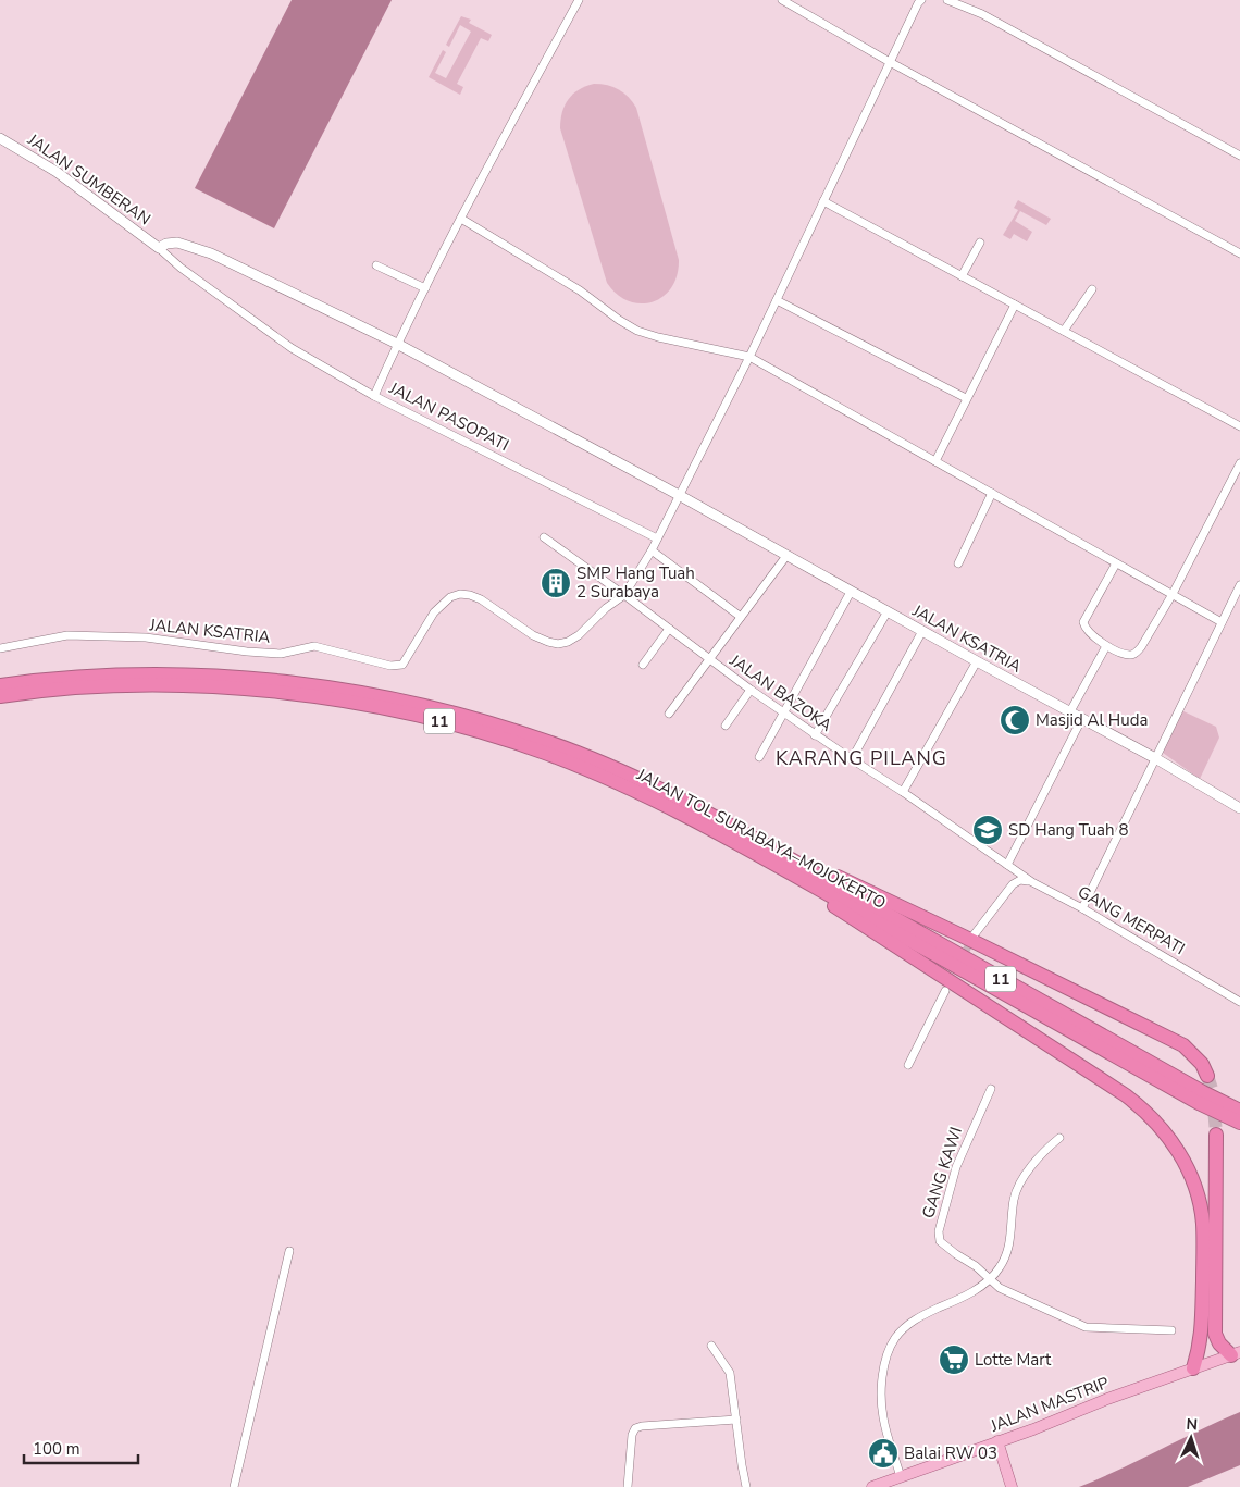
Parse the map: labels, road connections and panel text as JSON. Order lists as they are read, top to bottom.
{
  "streets": {
    "highway": ["11", "JALAN TOL SURABAYA–MOJOKERTO"],
    "main road": ["JALAN MASTRIP"],
    "street": [
      "JALAN SUMBERAN",
      "JALAN PASOPATI",
      "JALAN KSATRIA",
      "JALAN BAZOKA",
      "GANG MERPATI",
      "GANG KAWI"
    ]
  },
  "crossings": [
    ["JALAN SUMBERAN", "JALAN PASOPATI"],
    ["JALAN SUMBERAN", "JALAN KSATRIA"],
    ["JALAN PASOPATI", "JALAN KSATRIA"],
    ["JALAN KSATRIA", "JALAN BAZOKA"],
    ["JALAN BAZOKA", "GANG MERPATI"]
  ],
  "districts": ["KARANG PILANG"],
  "places": {
    "building": ["SMP Hang Tuah 2 Surabaya"],
    "mosque": ["Masjid Al Huda"],
    "school or university": ["SD Hang Tuah 8"],
    "supermarket": ["Lotte Mart"],
    "public building": ["Balai RW 03"]
  },
  "scale_bar": "100 m",
  "north": "top"
}
